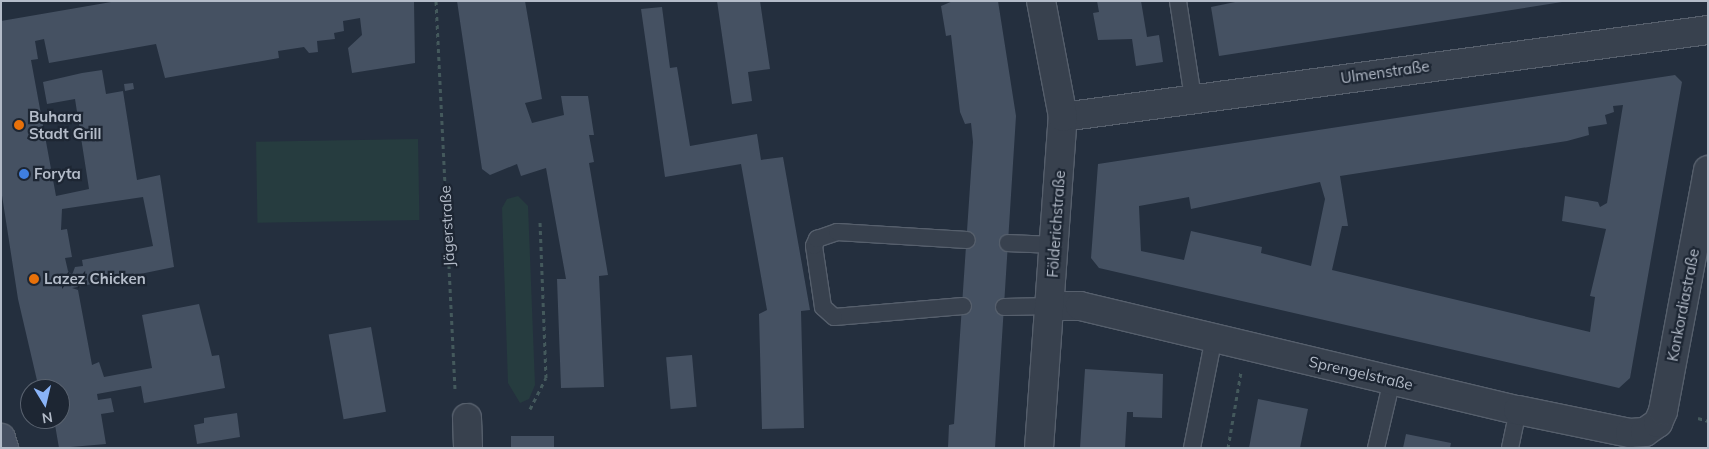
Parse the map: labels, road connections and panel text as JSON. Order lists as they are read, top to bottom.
{
  "streets": {
    "street": [
      "Ulmenstraße",
      "Földerichstraße",
      "Konkordiastraße",
      "Sprengelstraße"
    ],
    "path": ["Jägerstraße"]
  },
  "crossings": [
    ["Ulmenstraße", "Földerichstraße"],
    ["Földerichstraße", "Sprengelstraße"],
    ["Konkordiastraße", "Sprengelstraße"]
  ],
  "places": ["Buhara Stadt Grill", "Foryta", "Lazez Chicken"],
  "north": "bottom"
}
